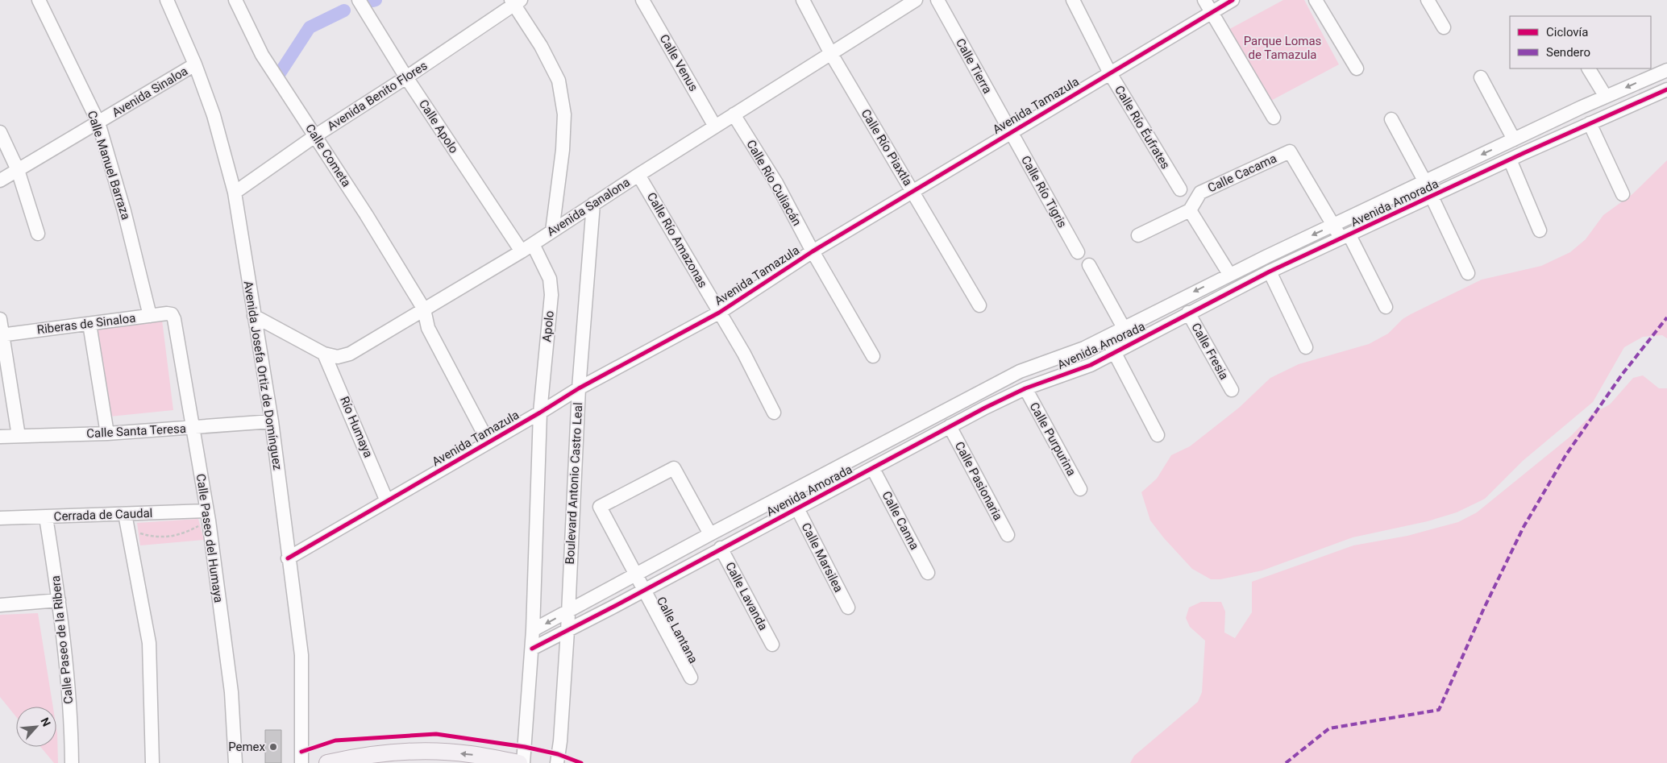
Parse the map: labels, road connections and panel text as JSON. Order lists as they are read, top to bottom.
{
  "streets": {
    "street": [
      "Calle Venus",
      "Calle Tierra",
      "Avenida Sinaloa",
      "Avenida Benito Flores",
      "Avenida Tamazula",
      "Calle Apolo",
      "Calle Río Éufrates",
      "Calle Río Piaxtla",
      "Calle Cometa",
      "Calle Manuel Barraza",
      "Calle Cacama",
      "Calle Río Culiacán",
      "Calle Río Tigris",
      "Avenida Amorada",
      "Avenida Sanalona",
      "Calle Río Amazonas",
      "Riberas de Sinaloa",
      "Apolo",
      "Calle Fresia",
      "Avenida Josefa Ortiz de Domínguez",
      "Río Humaya",
      "Calle Santa Teresa",
      "Calle Purpurina",
      "Calle Pasionaria",
      "Boulevard Antonio Castro Leal",
      "Cerrada de Caudal",
      "Calle Canna",
      "Calle Paseo del Humaya",
      "Calle Marsilea",
      "Calle Lavanda",
      "Calle Lantana",
      "Calle Paseo de la Ribera"
    ]
  },
  "crossings": [
    ["Calle Venus", "Avenida Sanalona"],
    ["Calle Tierra", "Avenida Tamazula"],
    ["Calle Tierra", "Calle Río Tigris"],
    ["Avenida Sinaloa", "Calle Manuel Barraza"],
    ["Avenida Sinaloa", "Avenida Josefa Ortiz de Domínguez"],
    ["Avenida Benito Flores", "Calle Apolo"],
    ["Avenida Benito Flores", "Calle Cometa"],
    ["Avenida Benito Flores", "Avenida Josefa Ortiz de Domínguez"],
    ["Avenida Tamazula", "Calle Río Éufrates"],
    ["Avenida Tamazula", "Calle Río Piaxtla"],
    ["Avenida Tamazula", "Calle Cometa"],
    ["Avenida Tamazula", "Calle Río Culiacán"],
    ["Avenida Tamazula", "Calle Río Tigris"],
    ["Avenida Tamazula", "Calle Río Amazonas"],
    ["Avenida Tamazula", "Apolo"],
    ["Avenida Tamazula", "Avenida Josefa Ortiz de Domínguez"],
    ["Avenida Tamazula", "Río Humaya"],
    ["Avenida Tamazula", "Boulevard Antonio Castro Leal"],
    ["Calle Apolo", "Avenida Sanalona"],
    ["Calle Río Piaxtla", "Avenida Sanalona"],
    ["Calle Cometa", "Avenida Sanalona"],
    ["Calle Manuel Barraza", "Riberas de Sinaloa"],
    ["Calle Cacama", "Avenida Amorada"],
    ["Calle Río Culiacán", "Avenida Sanalona"],
    ["Avenida Amorada", "Calle Fresia"],
    ["Avenida Amorada", "Calle Purpurina"],
    ["Avenida Amorada", "Calle Pasionaria"],
    ["Avenida Amorada", "Boulevard Antonio Castro Leal"],
    ["Avenida Amorada", "Calle Canna"],
    ["Avenida Amorada", "Calle Marsilea"],
    ["Avenida Amorada", "Calle Lavanda"],
    ["Avenida Amorada", "Calle Lantana"],
    ["Avenida Sanalona", "Calle Río Amazonas"],
    ["Avenida Sanalona", "Apolo"],
    ["Avenida Sanalona", "Avenida Josefa Ortiz de Domínguez"],
    ["Avenida Sanalona", "Río Humaya"],
    ["Avenida Sanalona", "Boulevard Antonio Castro Leal"],
    ["Riberas de Sinaloa", "Calle Paseo del Humaya"],
    ["Avenida Josefa Ortiz de Domínguez", "Calle Santa Teresa"],
    ["Calle Santa Teresa", "Calle Paseo del Humaya"],
    ["Cerrada de Caudal", "Calle Paseo del Humaya"],
    ["Cerrada de Caudal", "Calle Paseo de la Ribera"]
  ],
  "parks": ["Parque Lomas de Tamazula"],
  "places": ["Pemex"],
  "legend": ["Ciclovía", "Sendero"],
  "north": "top right"
}
